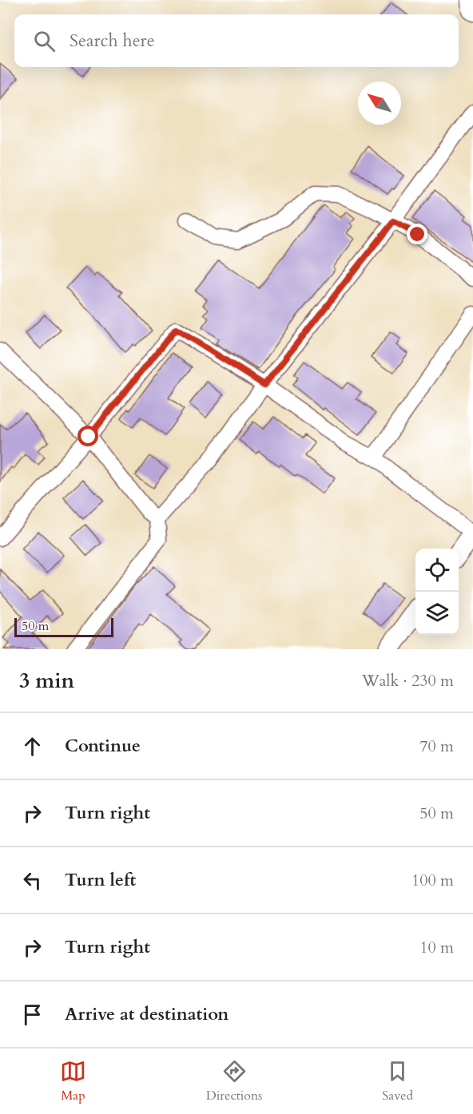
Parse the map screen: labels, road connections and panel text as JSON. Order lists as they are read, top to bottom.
{
  "scale_bar": "50 m",
  "north": "top left",
  "page": {
    "search": "Search here",
    "scale": "50 m",
    "heading": ["3 min", "Walk · 230 m"],
    "list": [
      ["Continue", "70 m"],
      ["Turn right", "50 m"],
      ["Turn left", "100 m"],
      ["Turn right", "10 m"],
      "Arrive at destination"
    ],
    "nav": ["Map", "Directions", "Saved"]
  }
}
